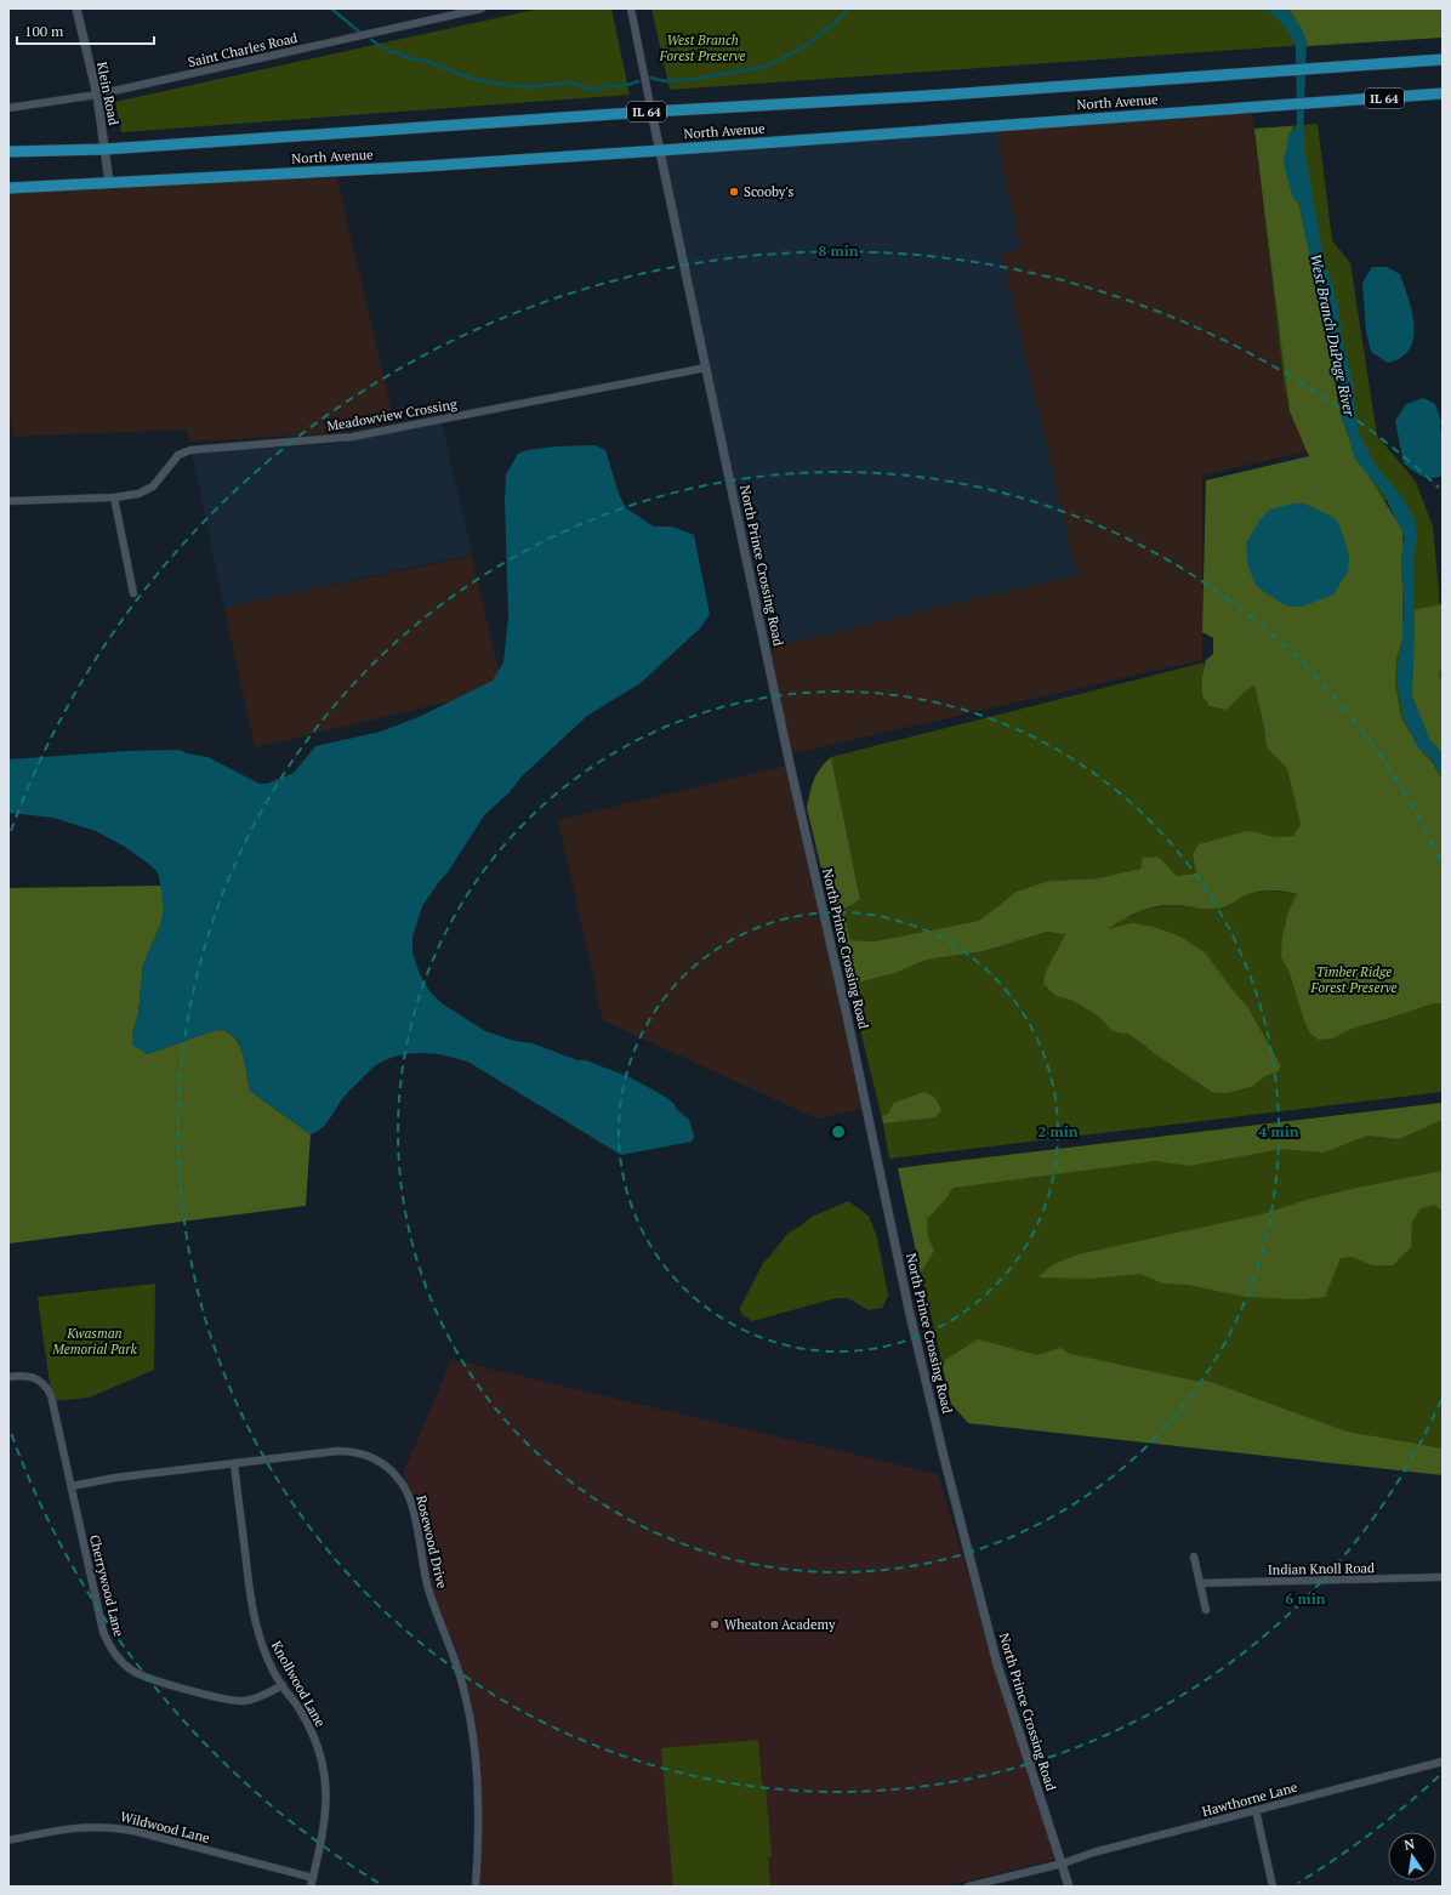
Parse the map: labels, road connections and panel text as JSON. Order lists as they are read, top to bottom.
{
  "streets": {
    "main road": ["IL 64", "North Avenue"],
    "street": [
      "Saint Charles Road",
      "Klein Road",
      "Meadowview Crossing",
      "North Prince Crossing Road",
      "Rosewood Drive",
      "Indian Knoll Road",
      "Cherrywood Lane",
      "Knollwood Lane",
      "Hawthorne Lane",
      "Wildwood Lane"
    ]
  },
  "crossings": [
    ["Saint Charles Road", "Klein Road"],
    ["Klein Road", "North Avenue"],
    ["North Avenue", "North Prince Crossing Road"],
    ["Meadowview Crossing", "North Prince Crossing Road"],
    ["North Prince Crossing Road", "Hawthorne Lane"],
    ["Rosewood Drive", "Cherrywood Lane"],
    ["Rosewood Drive", "Knollwood Lane"],
    ["Cherrywood Lane", "Knollwood Lane"],
    ["Knollwood Lane", "Wildwood Lane"]
  ],
  "water": ["West Branch DuPage River"],
  "parks": ["West Branch Forest Preserve", "Timber Ridge Forest Preserve", "Kwasman Memorial Park"],
  "places": ["Scooby's", "Wheaton Academy"],
  "scale_bar": "100 m",
  "north": "top",
  "rings": [
    "8 min",
    "2 min",
    "4 min",
    "6 min"
  ]
}
